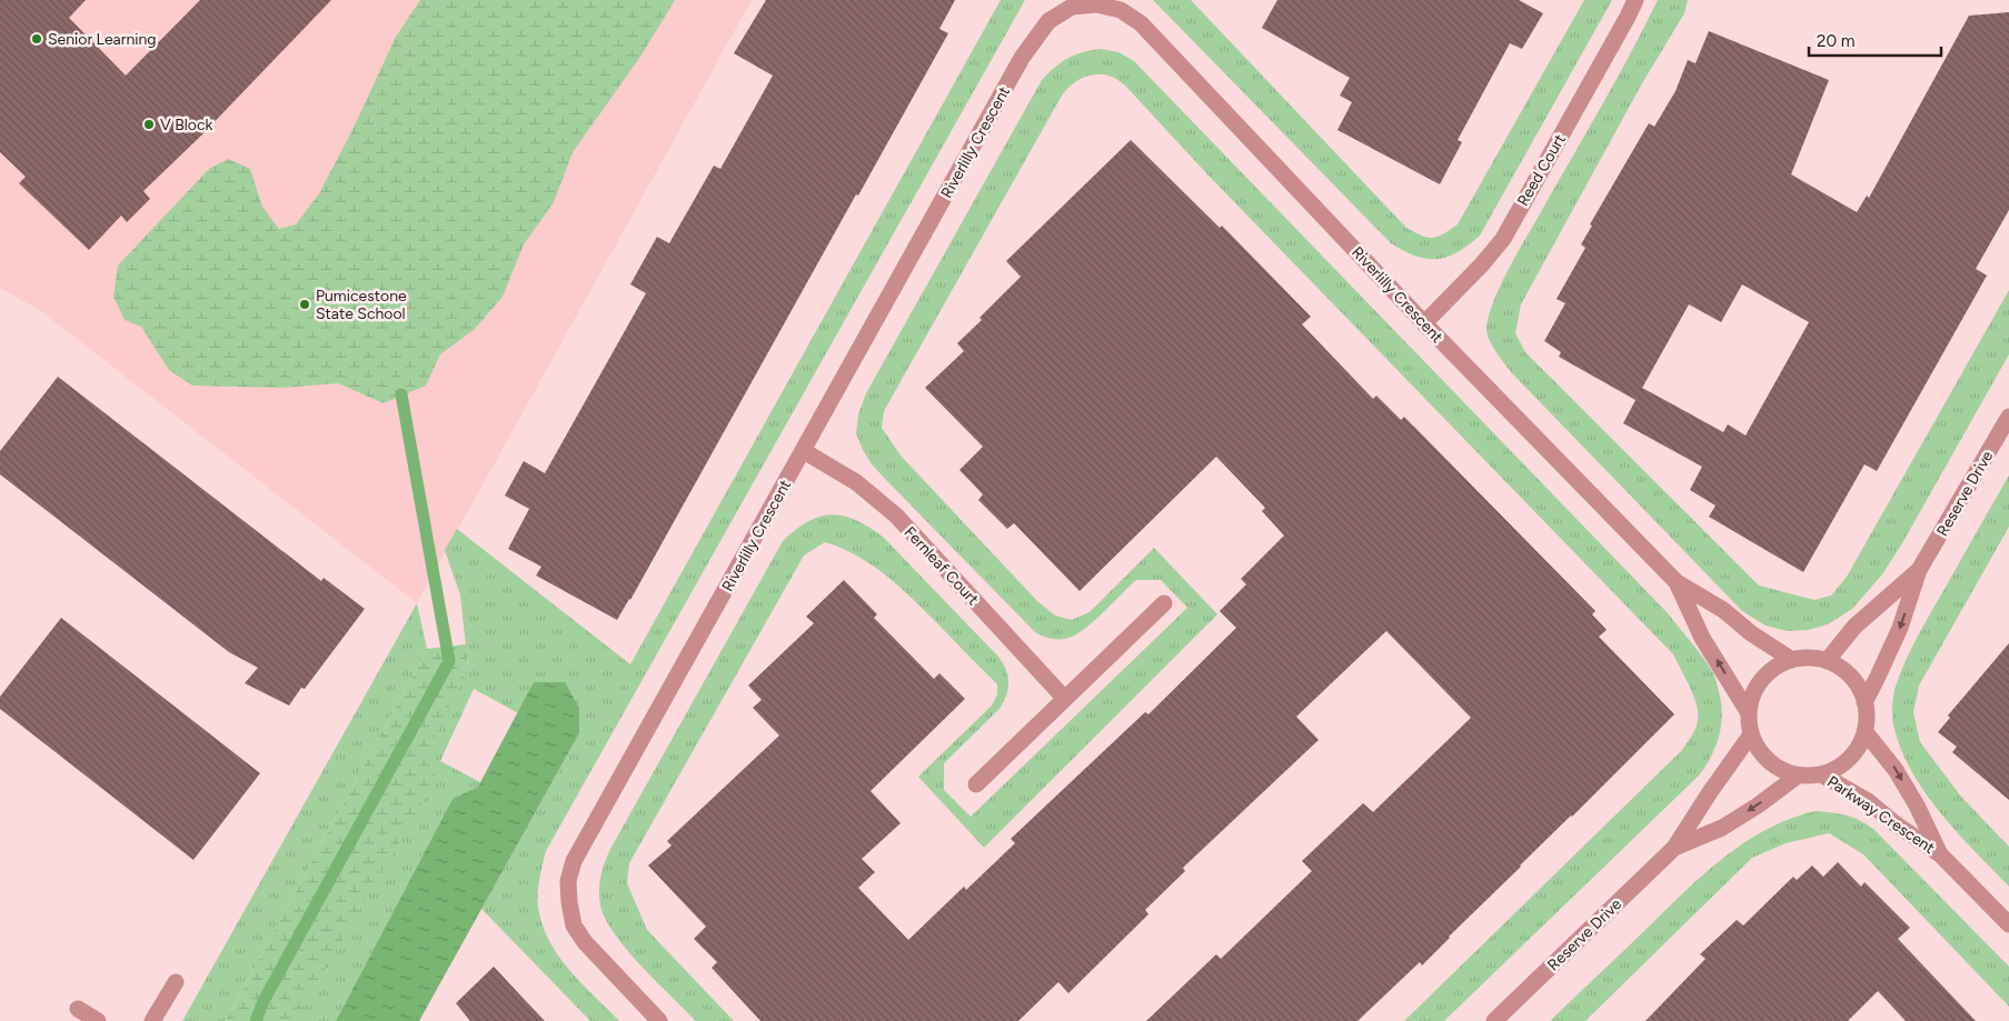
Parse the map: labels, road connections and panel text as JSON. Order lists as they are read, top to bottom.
{
  "streets": {
    "street": [
      "Riverlilly Crescent",
      "Reed Court",
      "Reserve Drive",
      "Fernleaf Court",
      "Parkway Crescent"
    ]
  },
  "crossings": [
    ["Riverlilly Crescent", "Reed Court"],
    ["Riverlilly Crescent", "Reserve Drive"],
    ["Riverlilly Crescent", "Fernleaf Court"],
    ["Riverlilly Crescent", "Parkway Crescent"],
    ["Reserve Drive", "Parkway Crescent"]
  ],
  "places": ["Senior Learning", "V Block", "Pumicestone State School"],
  "scale_bar": "20 m"
}
